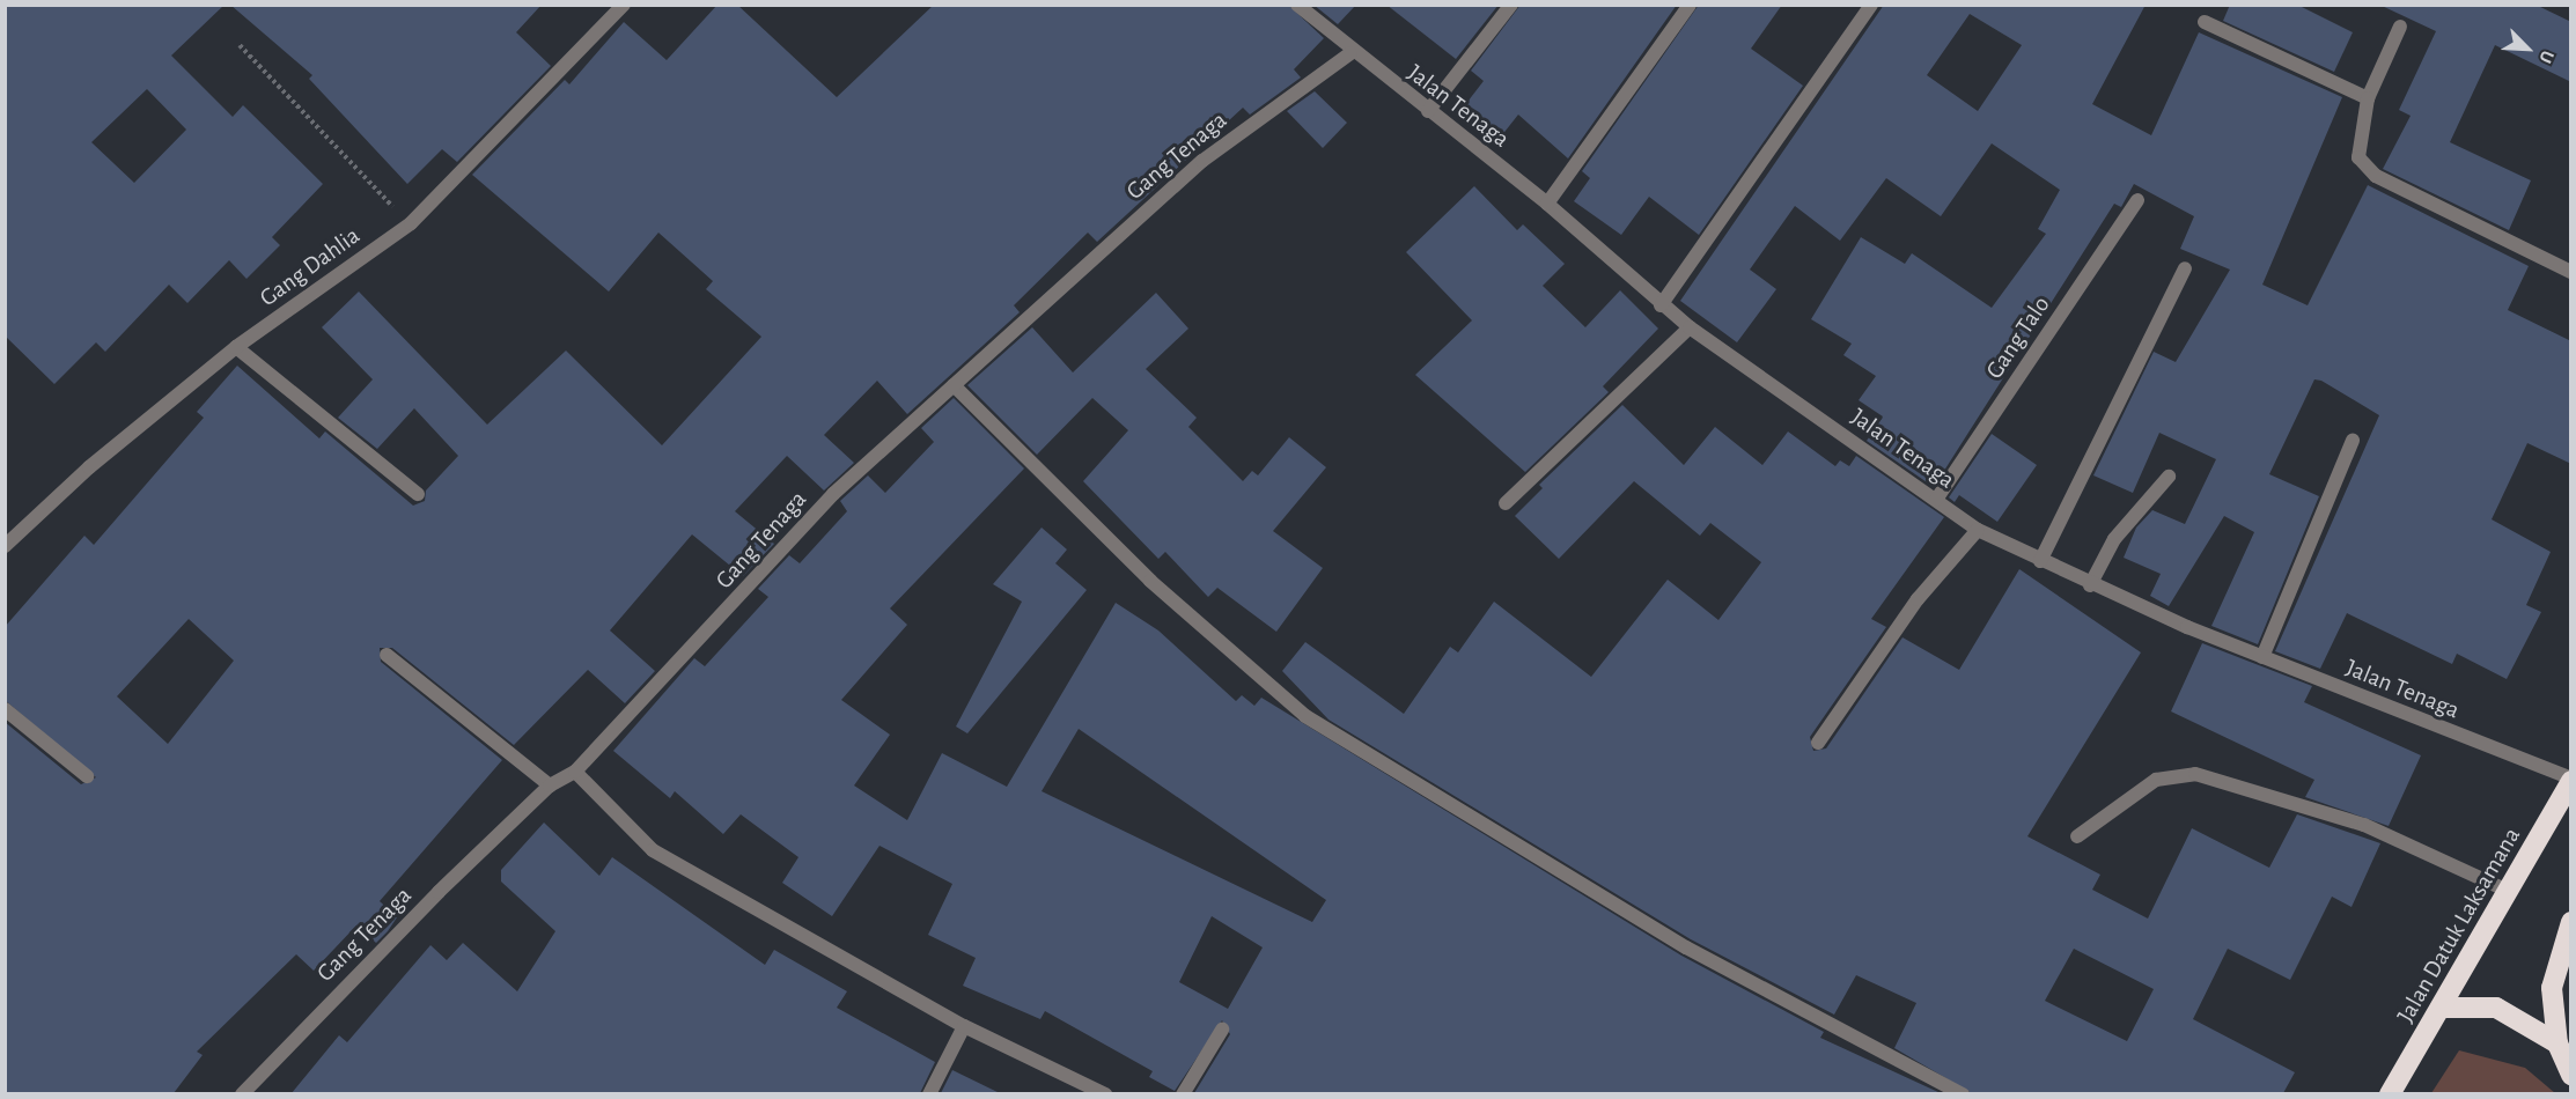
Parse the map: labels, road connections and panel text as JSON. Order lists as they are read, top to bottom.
{
  "streets": {
    "highway": ["Jalan Datuk Laksamana"],
    "street": [
      "Jalan Tenaga",
      "Gang Tenaga",
      "Gang Dahlia",
      "Gang Talo"
    ]
  },
  "crossings": [
    ["Jalan Tenaga", "Gang Tenaga"],
    ["Jalan Tenaga", "Gang Talo"],
    ["Jalan Tenaga", "Jalan Datuk Laksamana"]
  ],
  "north": "bottom right"
}
